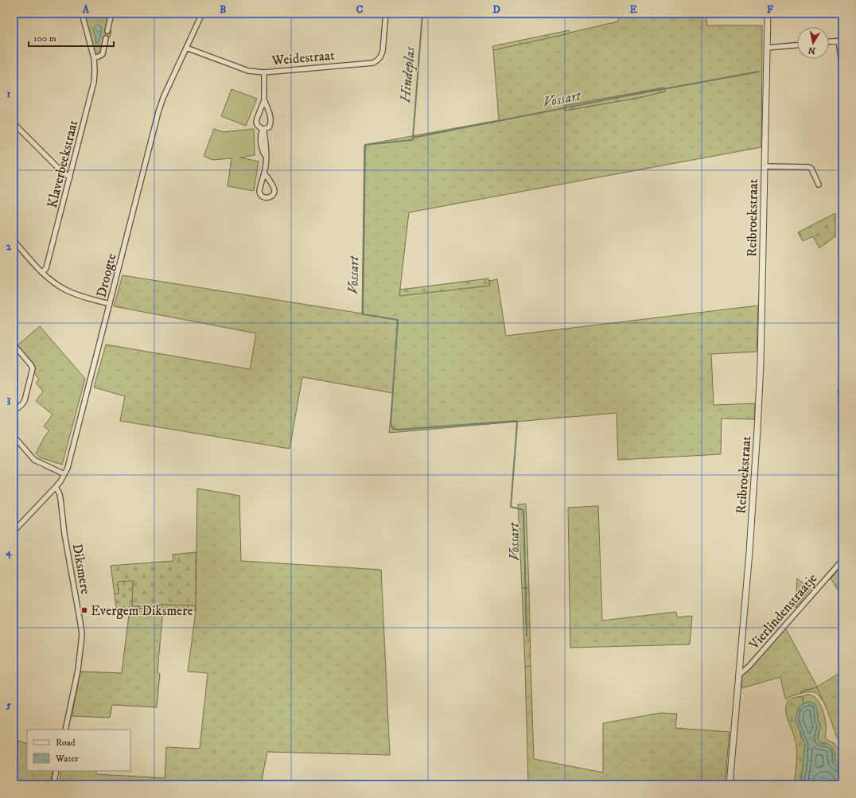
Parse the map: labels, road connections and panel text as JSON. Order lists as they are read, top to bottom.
{
  "streets": {
    "street": [
      "Weidestraat",
      "Klaverbeekstraat",
      "Reibroekstraat",
      "Droogte",
      "Diksmere",
      "Vierlindenstraatje"
    ]
  },
  "crossings": [
    ["Weidestraat", "Droogte"],
    ["Reibroekstraat", "Vierlindenstraatje"],
    ["Droogte", "Diksmere"]
  ],
  "water": ["Hindeplas", "Vossart"],
  "places": {
    "transit": ["Evergem Diksmere"]
  },
  "legend": ["Road", "Water"],
  "scale_bar": "100 m",
  "north": "bottom",
  "grid": {
    "columns": [
      "A",
      "B",
      "C",
      "D",
      "E",
      "F"
    ],
    "rows": [
      "1",
      "2",
      "3",
      "4",
      "5"
    ]
  }
}
